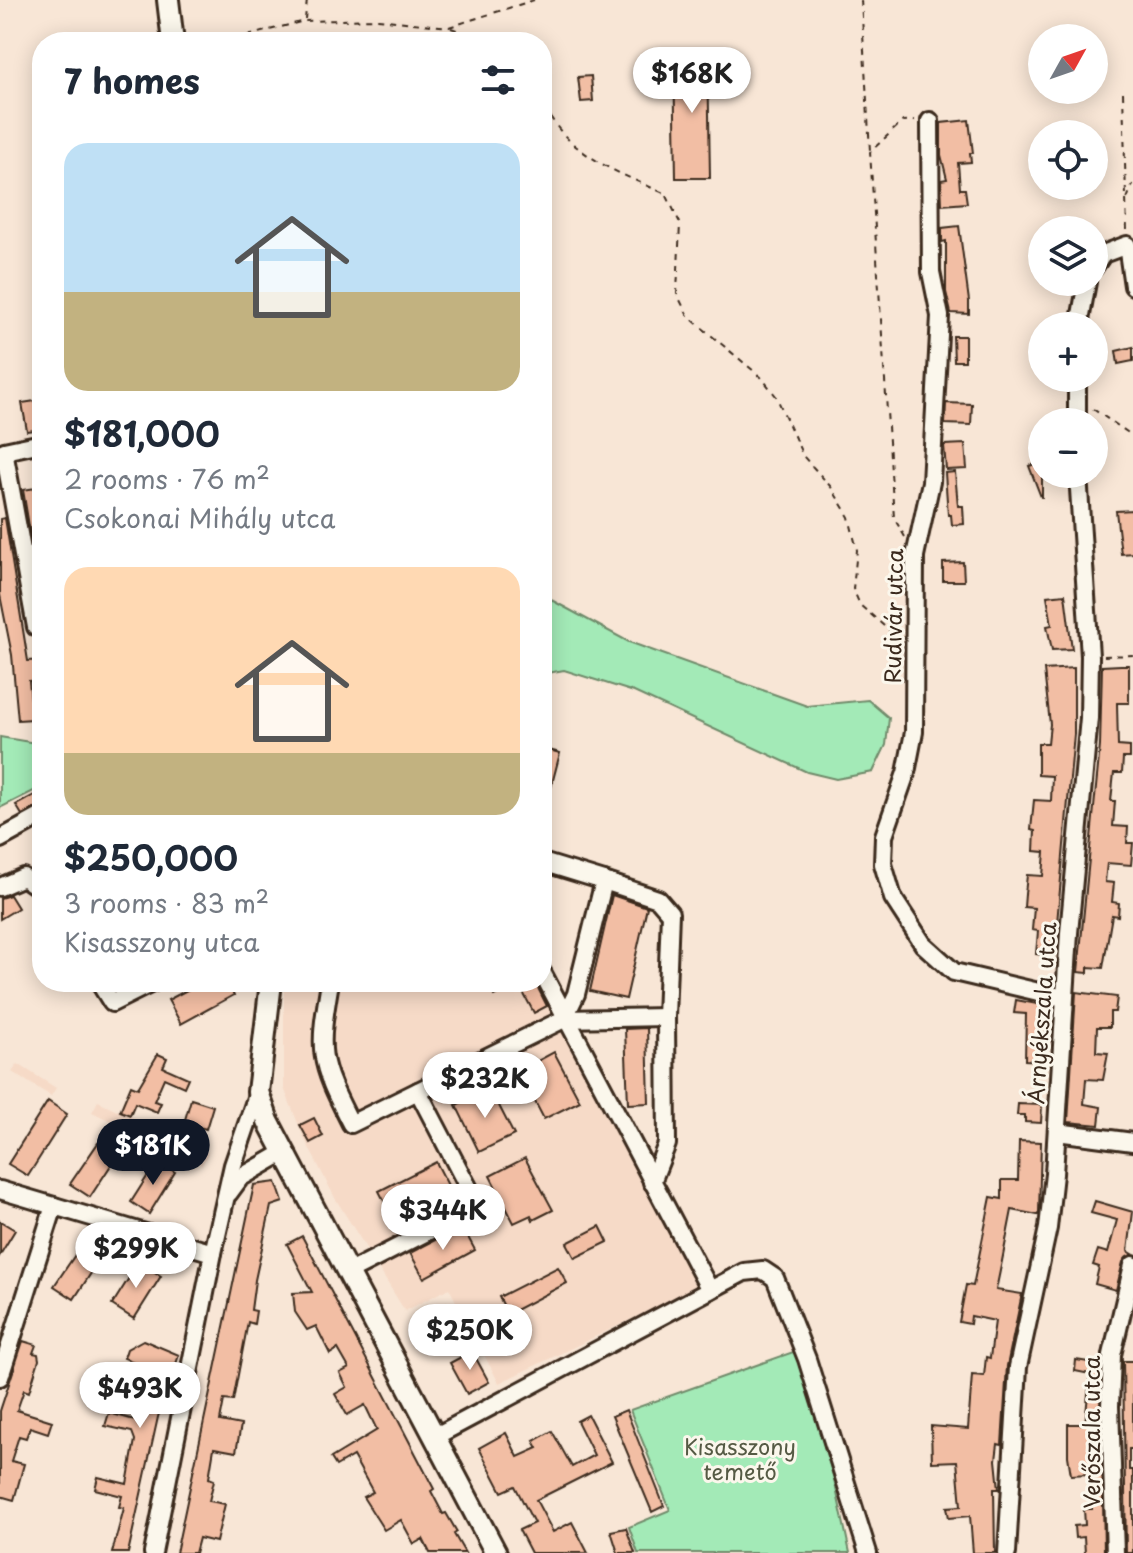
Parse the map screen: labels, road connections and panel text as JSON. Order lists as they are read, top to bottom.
{
  "streets": {
    "street": ["Rudivár utca", "Árnyékszala utca", "Verőszala utca"]
  },
  "crossings": [
    ["Rudivár utca", "Árnyékszala utca"]
  ],
  "parks": ["Kisasszony temető"],
  "north": "top right",
  "page": {
    "map_buttons": ["+", "−"],
    "heading": "7 homes",
    "price": [
      "$168K",
      "$232K",
      "$181K",
      "$344K",
      "$299K",
      "$250K",
      "$493K"
    ],
    "list": [
      {
        "name": "$181,000",
        "note": "2 rooms · 76 m² · Csokonai Mihály utca"
      },
      {
        "name": "$250,000",
        "note": "3 rooms · 83 m² · Kisasszony utca"
      }
    ]
  }
}
